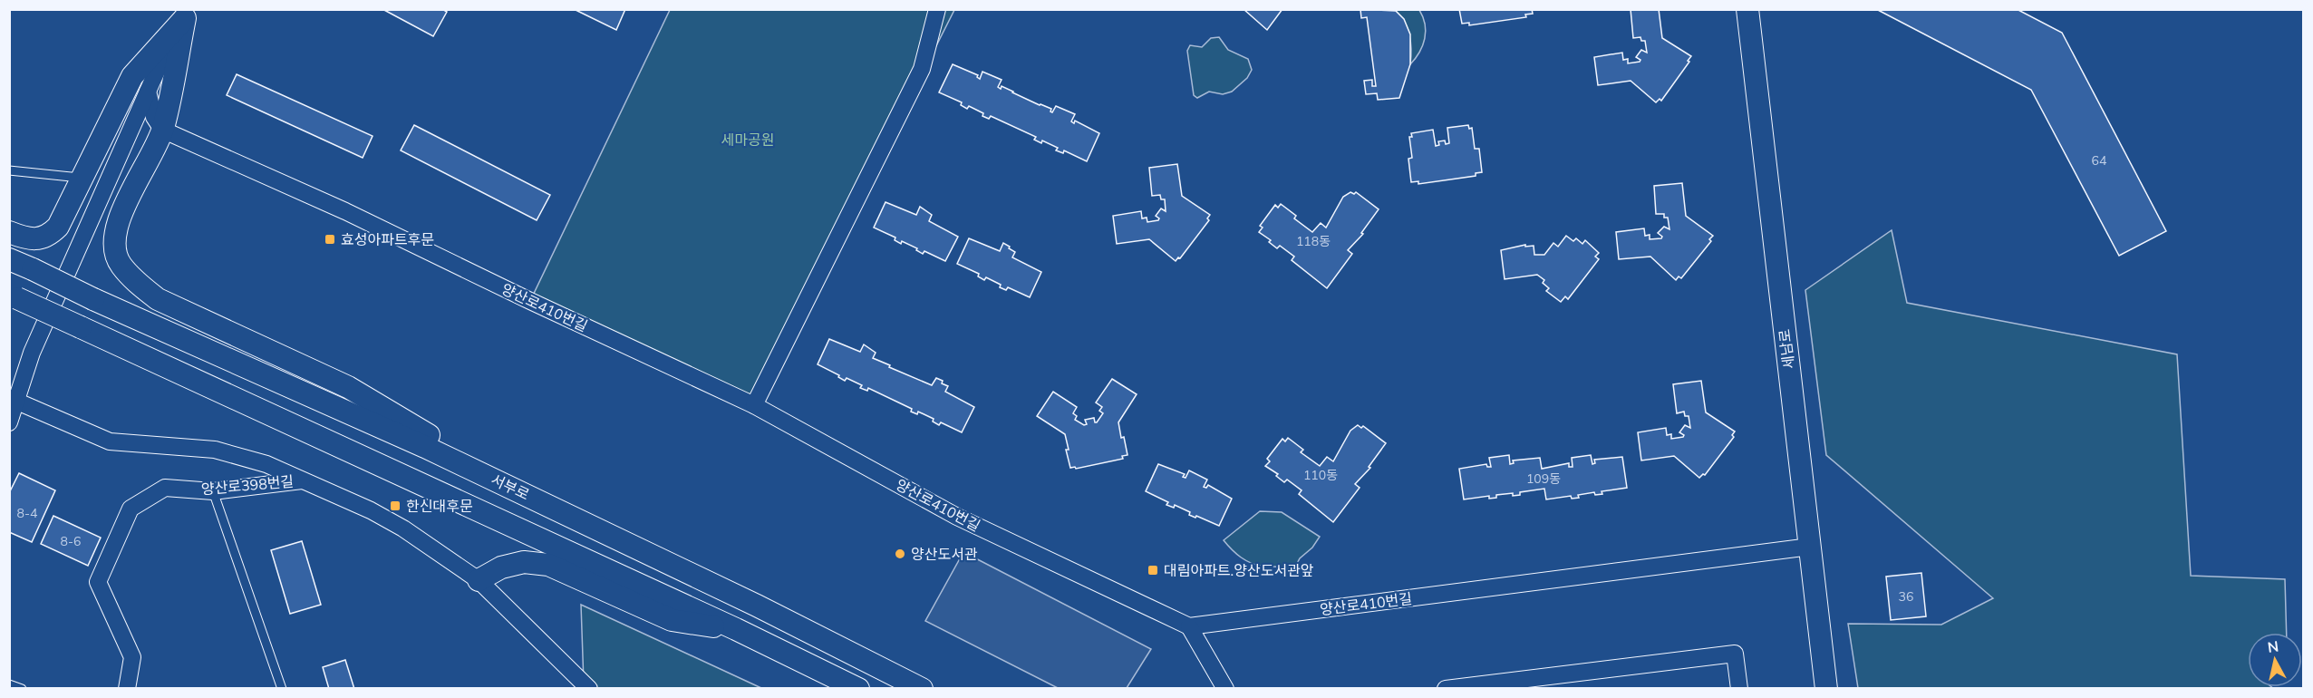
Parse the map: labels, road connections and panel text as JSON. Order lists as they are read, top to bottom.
{
  "streets": {
    "main road": ["세남로", "서부로"],
    "street": ["양산로410번길", "양산로398번길"]
  },
  "crossings": [
    ["양산로410번길", "세남로"]
  ],
  "parks": ["세마공원"],
  "places": {
    "transit": ["효성아파트후문", "한신대후문", "대림아파트.양산도서관앞"],
    "other": ["양산도서관"]
  },
  "house_numbers": [
    "64",
    "118동",
    "110동",
    "109동",
    "8-4",
    "8-6",
    "36"
  ],
  "north": "top"
}
